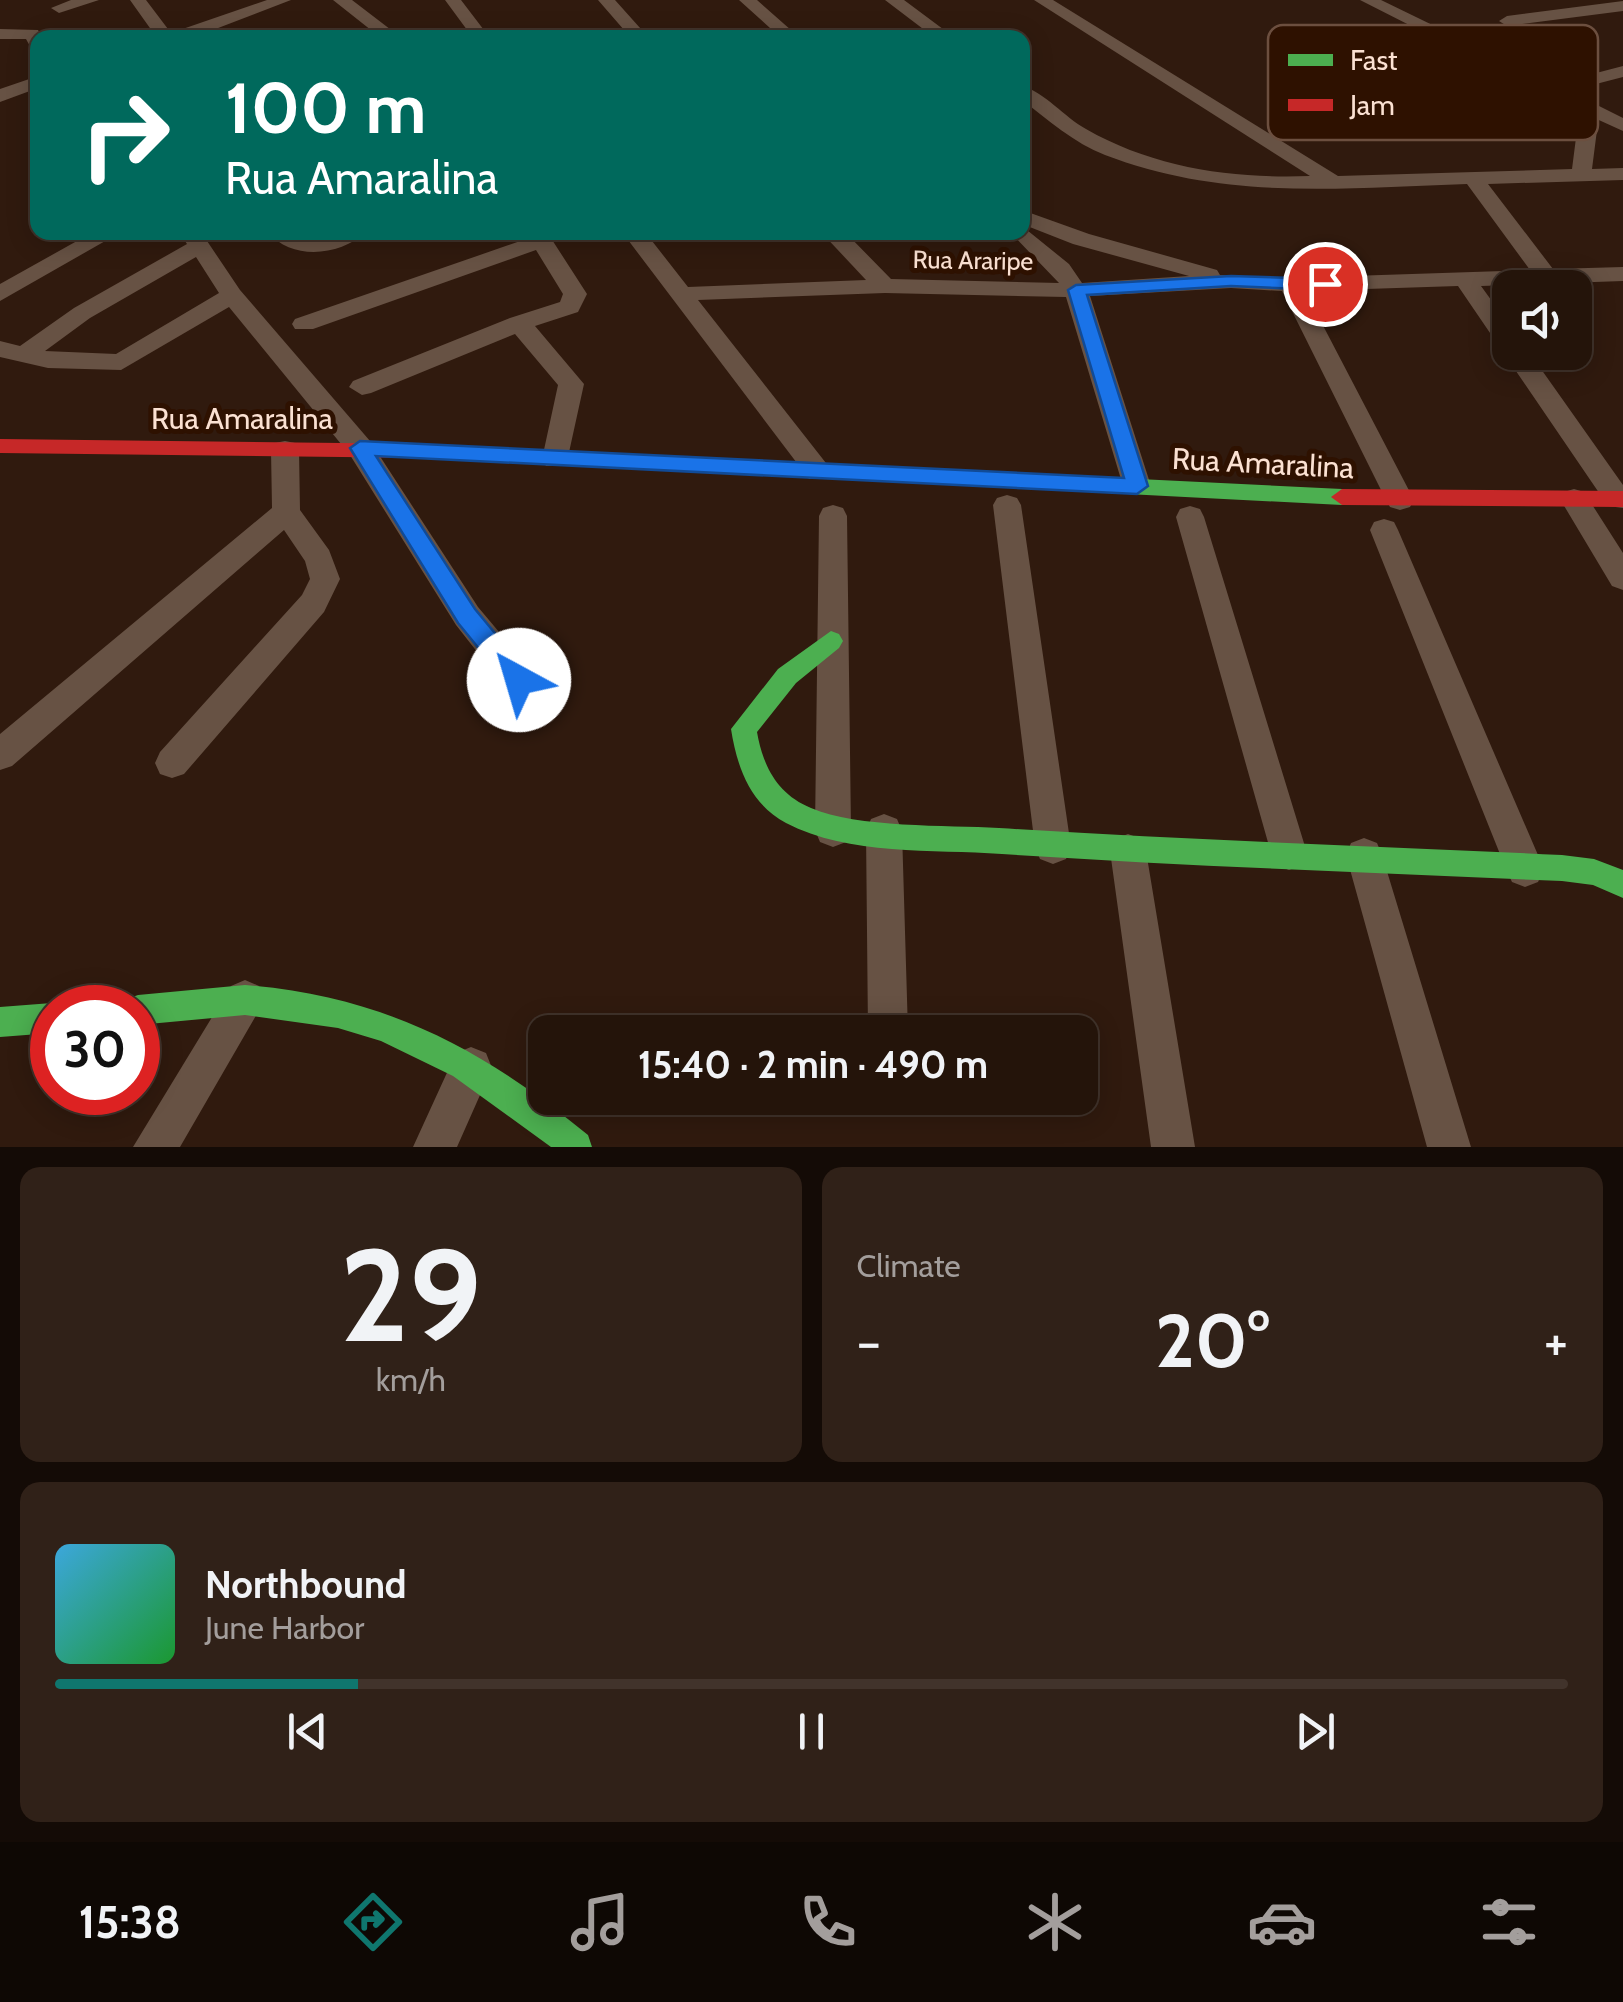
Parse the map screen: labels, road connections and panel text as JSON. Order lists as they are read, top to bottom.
{
  "streets": {
    "street": ["Rua Araripe", "Rua Amaralina"]
  },
  "legend": ["Fast", "Jam"],
  "page": {
    "turn": ["100 m", "Rua Amaralina"],
    "limit": "30",
    "trip": "15:40 · 2 min · 490 m",
    "tile": [
      ["29", "km/h"],
      "Climate"
    ],
    "heat": ["−", "20°", "+"],
    "song": ["Northbound", "June Harbor"],
    "tabs": "15:38"
  }
}
